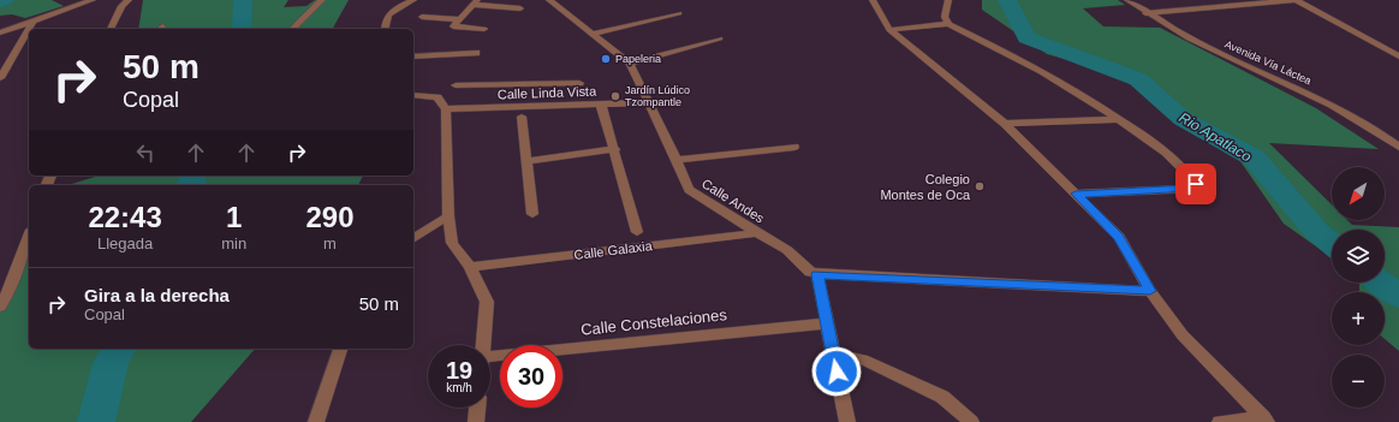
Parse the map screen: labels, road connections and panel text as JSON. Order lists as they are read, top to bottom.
{
  "streets": {
    "street": [
      "Avenida Vía Láctea",
      "Calle Linda Vista",
      "Calle Andes",
      "Calle Galaxia",
      "Calle Constelaciones"
    ]
  },
  "crossings": [
    ["Calle Linda Vista", "Calle Andes"],
    ["Calle Andes", "Calle Galaxia"]
  ],
  "water": ["Rio Apatlaco"],
  "places": ["Papeleria", "Jardín Lúdico Tzompantle", "Colegio Montes de Oca"],
  "north": "bottom left",
  "page": {
    "turn": ["50 m", "Copal"],
    "map_buttons": ["+", "−"],
    "eta": [
      "22:43",
      "Llegada",
      "1",
      "min",
      "290",
      "m"
    ],
    "list": [
      {
        "name": "Gira a la derecha",
        "note": "Copal",
        "value": "50 m"
      }
    ],
    "speed": "19 km/h",
    "limit": "30"
  }
}
